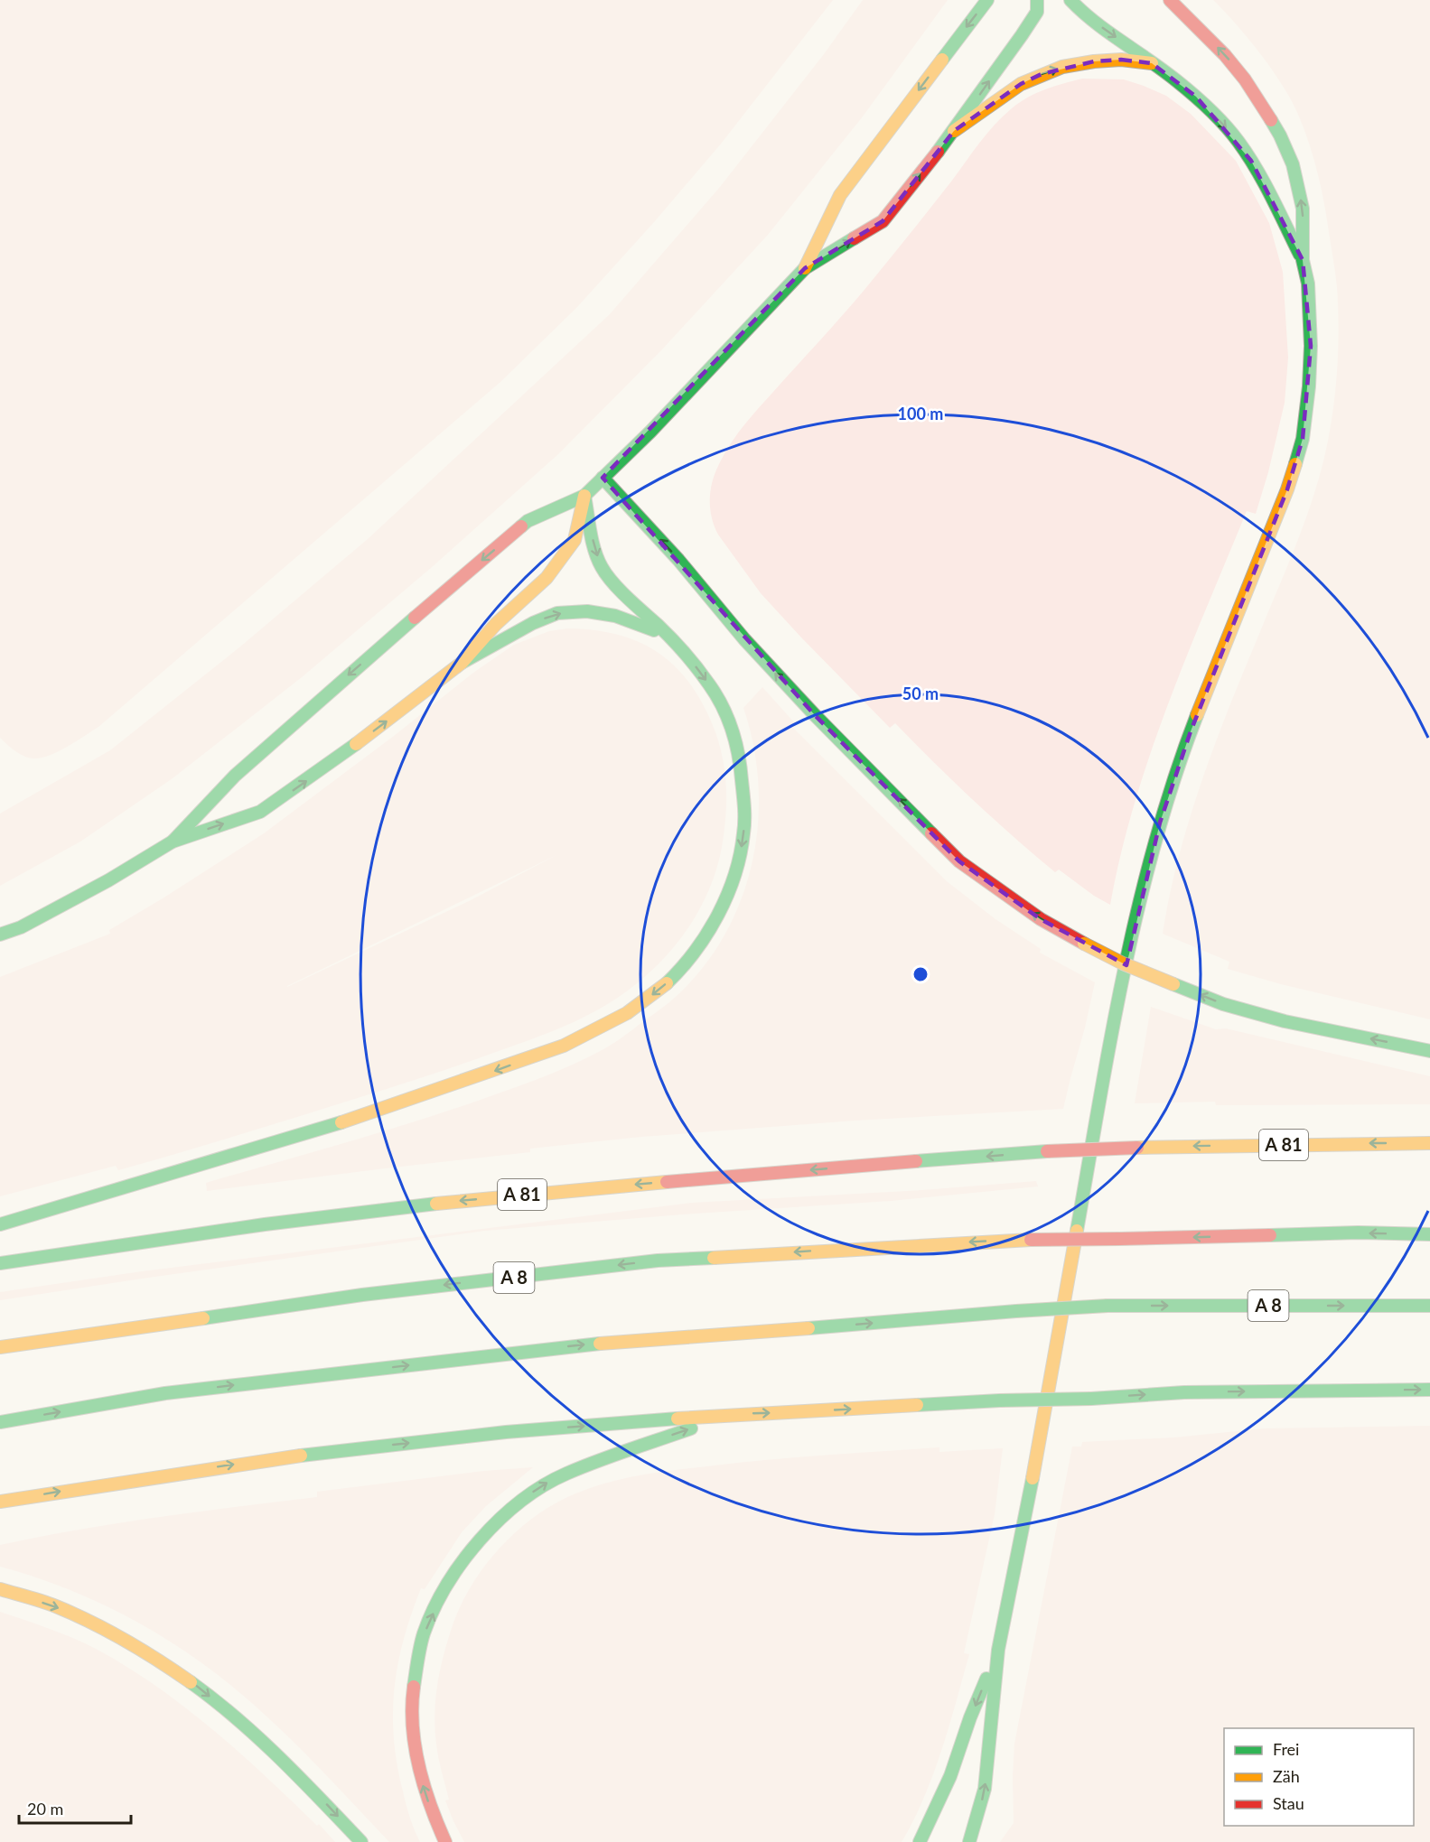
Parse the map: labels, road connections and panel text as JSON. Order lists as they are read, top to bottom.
{
  "streets": {
    "main road": ["A 81", "A 8"]
  },
  "legend": ["Frei", "Zäh", "Stau"],
  "scale_bar": "20 m",
  "rings": ["100 m", "50 m"]
}
